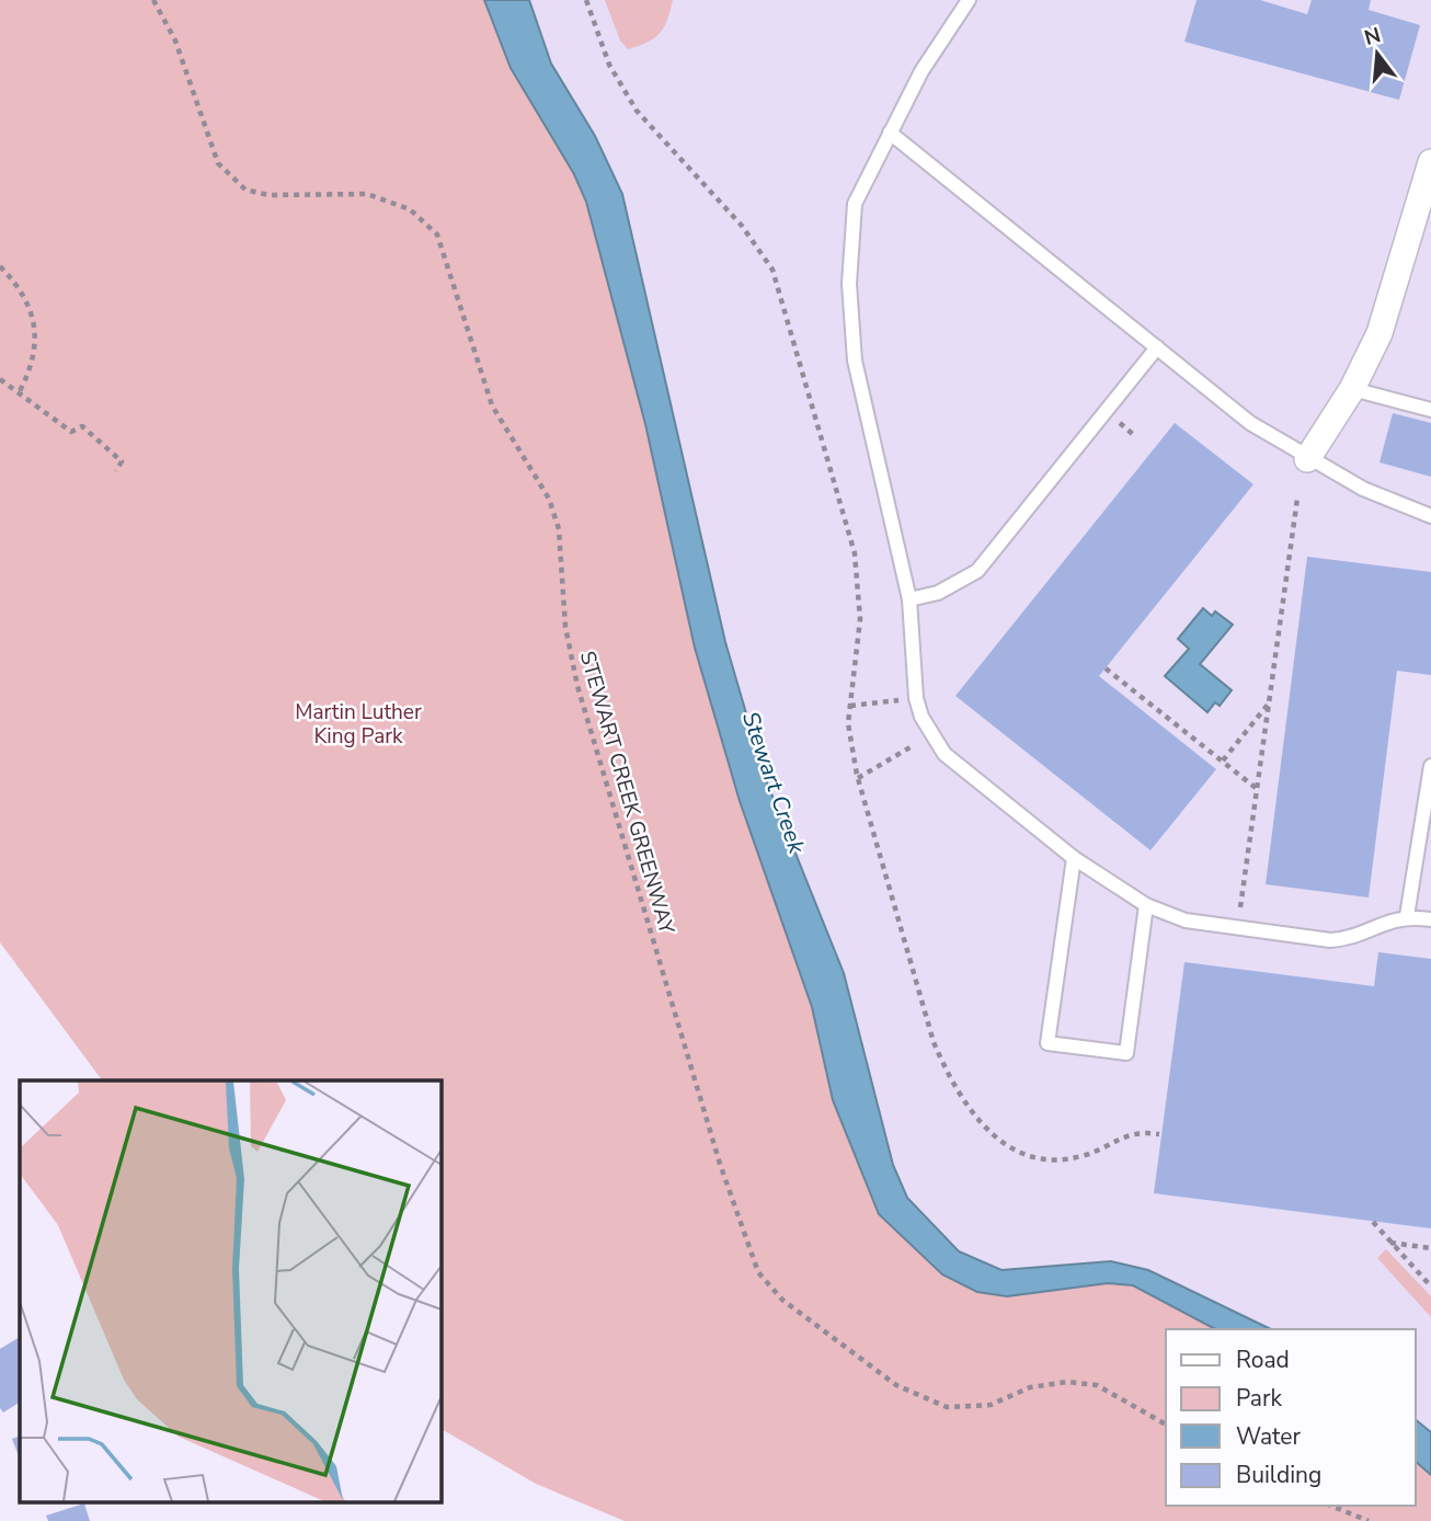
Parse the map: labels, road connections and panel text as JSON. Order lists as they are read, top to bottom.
{
  "streets": {
    "path": ["STEWART CREEK GREENWAY"]
  },
  "water": ["Stewart Creek"],
  "parks": ["Martin Luther King Park"],
  "legend": [
    "Road",
    "Park",
    "Water",
    "Building"
  ],
  "north": "top"
}
